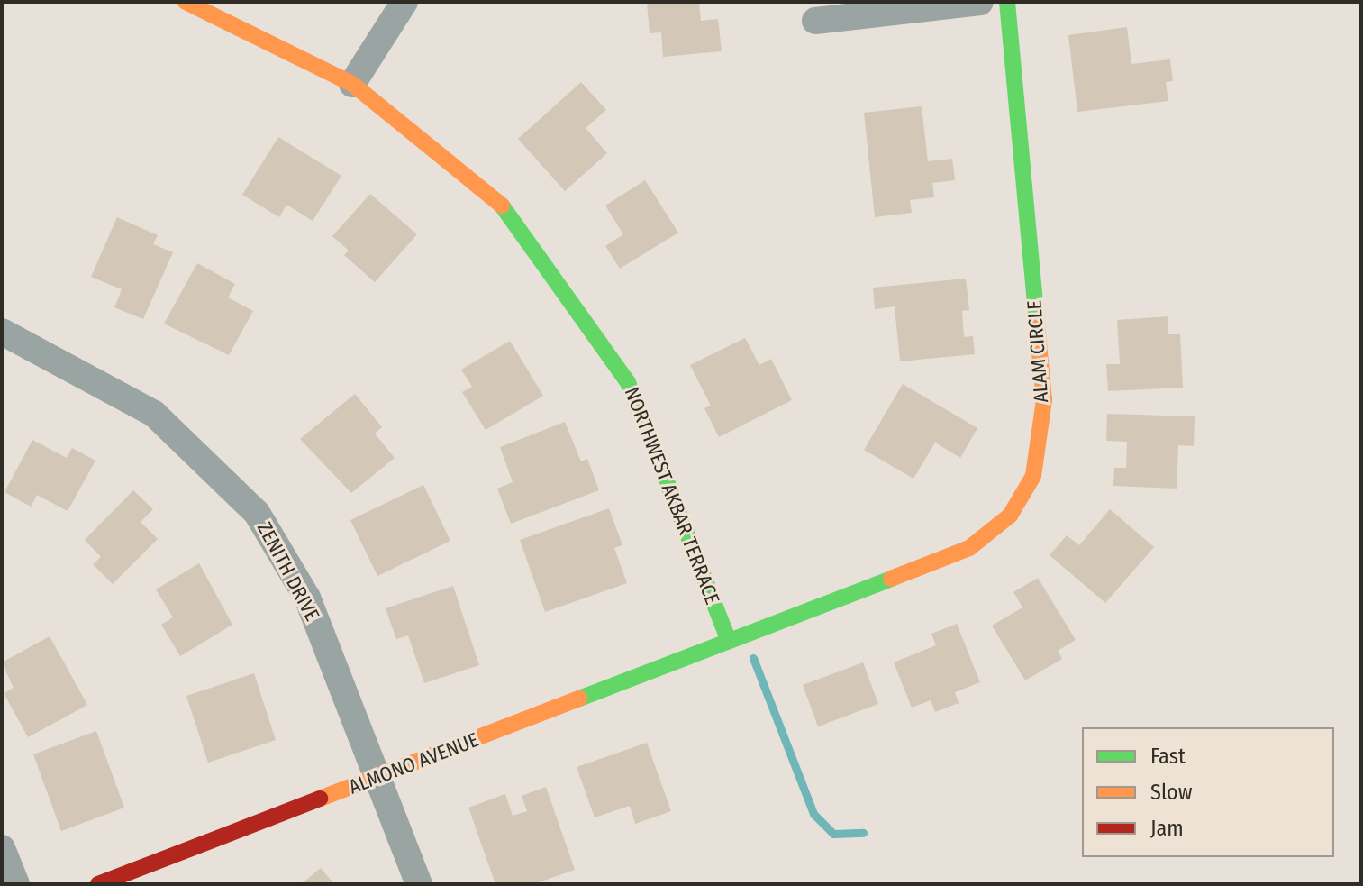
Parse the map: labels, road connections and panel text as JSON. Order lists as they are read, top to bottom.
{
  "streets": {
    "street": [
      "ALAM CIRCLE",
      "NORTHWEST AKBAR TERRACE",
      "ZENITH DRIVE",
      "ALMONO AVENUE"
    ]
  },
  "crossings": [
    ["ALAM CIRCLE", "NORTHWEST AKBAR TERRACE"],
    ["ALAM CIRCLE", "ALMONO AVENUE"],
    ["NORTHWEST AKBAR TERRACE", "ALMONO AVENUE"],
    ["ZENITH DRIVE", "ALMONO AVENUE"]
  ],
  "legend": ["Fast", "Slow", "Jam"]
}
